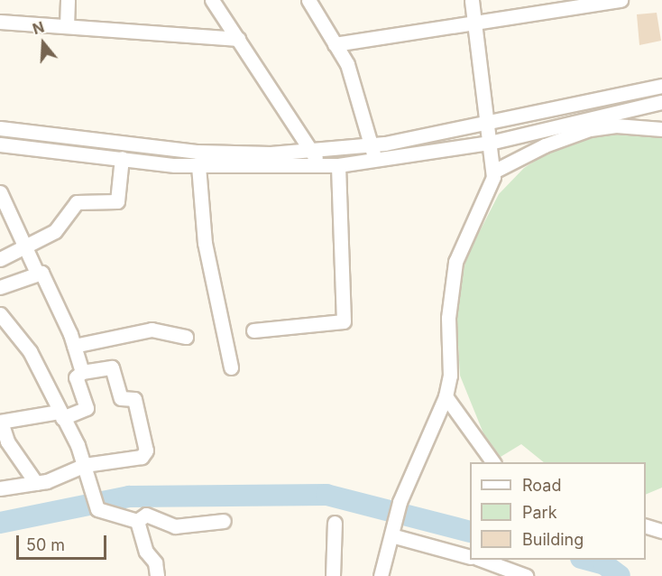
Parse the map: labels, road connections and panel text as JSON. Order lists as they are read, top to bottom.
{
  "legend": ["Road", "Park", "Building"],
  "scale_bar": "50 m",
  "north": "top"
}
